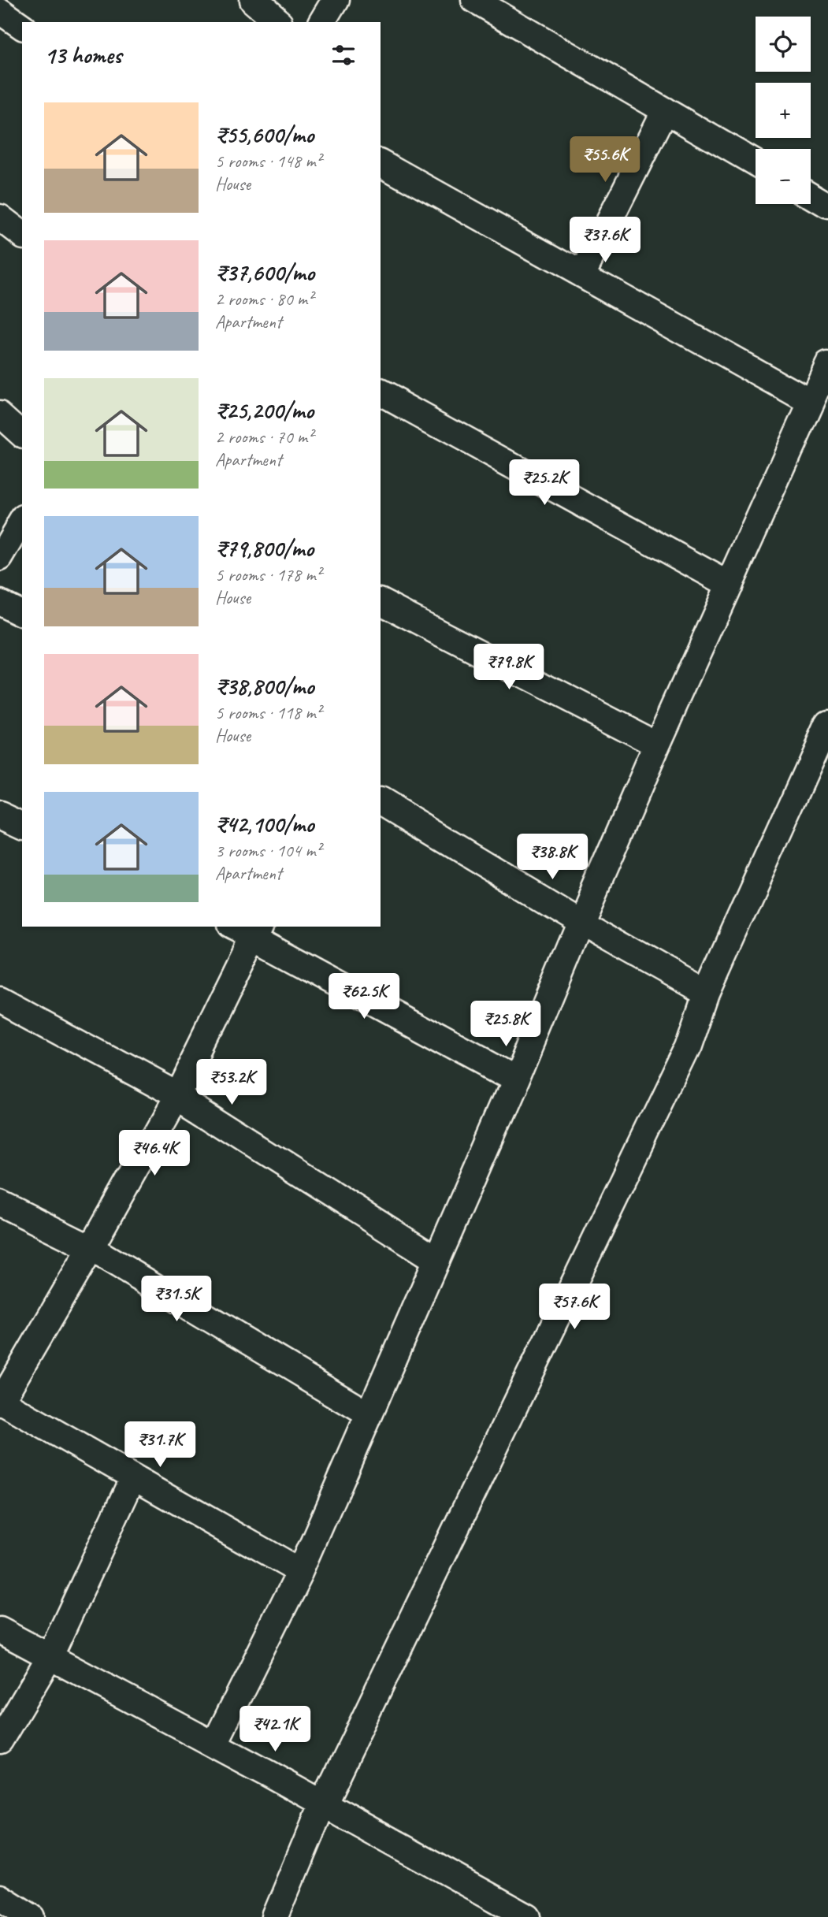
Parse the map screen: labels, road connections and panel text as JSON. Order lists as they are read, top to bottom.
{
  "page": {
    "map_buttons": ["+", "−"],
    "heading": "13 homes",
    "list": [
      {
        "name": "₹55,600/mo",
        "note": "5 rooms · 148 m² · House"
      },
      {
        "name": "₹37,600/mo",
        "note": "2 rooms · 80 m² · Apartment"
      },
      {
        "name": "₹25,200/mo",
        "note": "2 rooms · 70 m² · Apartment"
      },
      {
        "name": "₹79,800/mo",
        "note": "5 rooms · 178 m² · House"
      },
      {
        "name": "₹38,800/mo",
        "note": "5 rooms · 118 m² · House"
      },
      {
        "name": "₹42,100/mo",
        "note": "3 rooms · 104 m² · Apartment"
      }
    ],
    "price": [
      "₹55.6K",
      "₹37.6K",
      "₹25.2K",
      "₹79.8K",
      "₹38.8K",
      "₹62.5K",
      "₹25.8K",
      "₹53.2K",
      "₹46.4K",
      "₹31.5K",
      "₹57.6K",
      "₹31.7K",
      "₹42.1K"
    ]
  }
}
